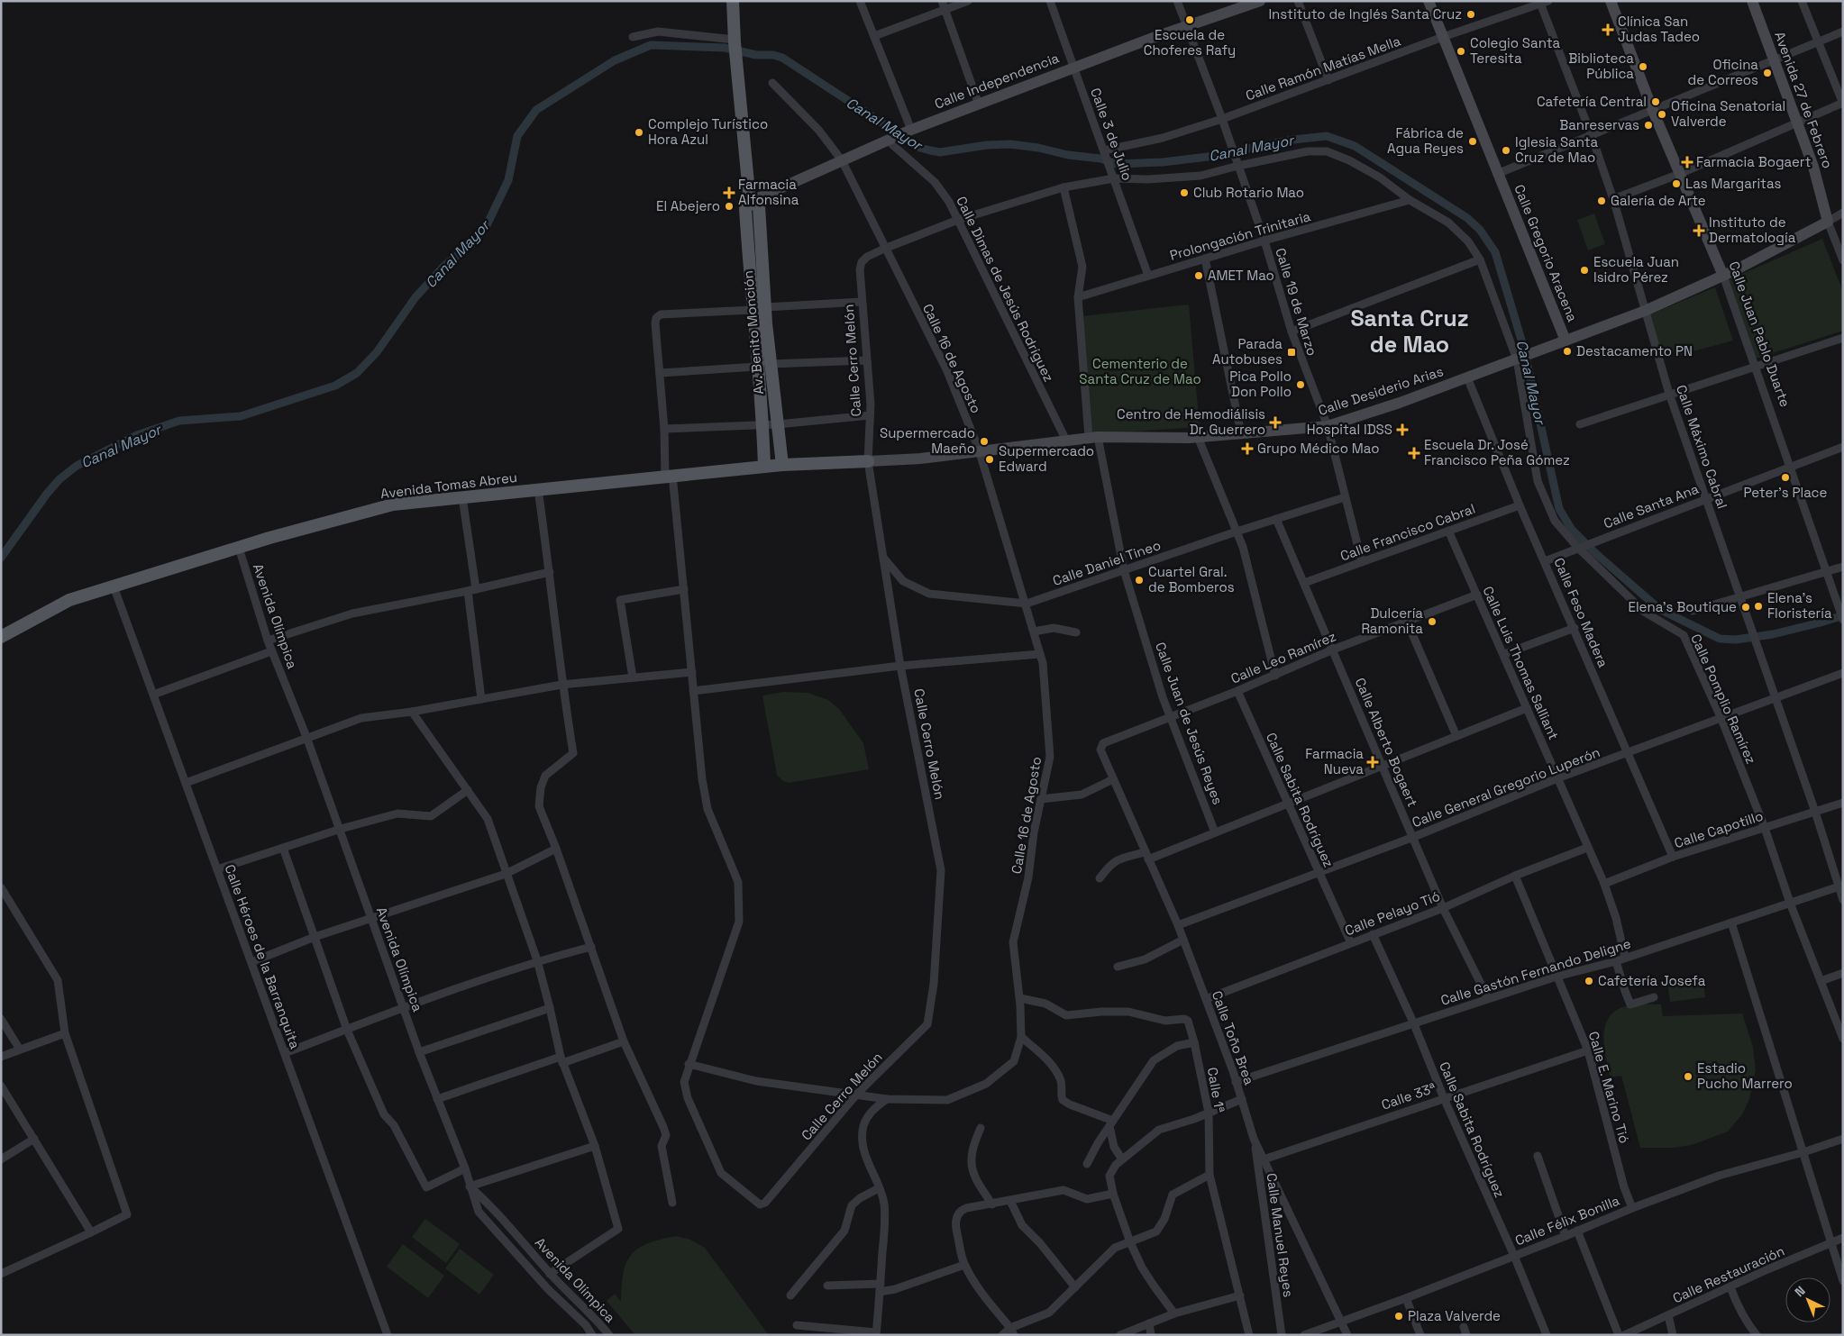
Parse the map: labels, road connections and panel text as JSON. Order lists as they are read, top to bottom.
{
  "streets": {
    "main road": [
      "Calle Independencia",
      "Avenida 27 de Febrero",
      "Calle Gregorio Aracena",
      "Av. Benito Monción",
      "Calle Juan Pablo Duarte",
      "Calle Desiderio Arias",
      "Avenida Tomas Abreu"
    ],
    "street": [
      "Calle Ramón Matías Mella",
      "Calle 3 de Julio",
      "Prolongación Trinitaria",
      "Calle Dimas de Jesús Rodríguez",
      "Calle 19 de Marzo",
      "Calle 16 de Agosto",
      "Calle Cerro Melón",
      "Calle Máximo Cabral",
      "Calle Santa Ana",
      "Calle Francisco Cabral",
      "Calle Daniel Tineo",
      "Calle Feso Madera",
      "Avenida Olímpica",
      "Calle Leo Ramírez",
      "Calle Luis Thomas Salliant",
      "Calle Pomplio Ramírez",
      "Calle Juan de Jesús Reyes",
      "Calle Alberto Bogaert",
      "Calle General Gregorio Luperón",
      "Calle Sabita Rodríguez",
      "Calle Capotillo",
      "Calle Pelayo Tió",
      "Calle Héroes de la Barranquita",
      "Calle Gastón Fernando Deligne",
      "Calle Toño Brea",
      "Calle E. Marino Tió",
      "Calle 1ª",
      "Calle 33ª",
      "Calle Félix Bonilla",
      "Calle Manuel Reyes",
      "Calle Restauración"
    ]
  },
  "crossings": [
    ["Calle Ramón Matías Mella", "Calle 3 de Julio"],
    ["Calle Ramón Matías Mella", "Calle Gregorio Aracena"],
    ["Calle Ramón Matías Mella", "Calle 19 de Marzo"],
    ["Calle Ramón Matías Mella", "Calle Máximo Cabral"],
    ["Calle Independencia", "Calle 3 de Julio"],
    ["Calle Independencia", "Calle Dimas de Jesús Rodríguez"],
    ["Calle Independencia", "Calle 19 de Marzo"],
    ["Calle Independencia", "Av. Benito Monción"],
    ["Calle Independencia", "Calle 16 de Agosto"],
    ["Avenida 27 de Febrero", "Calle Desiderio Arias"],
    ["Calle 3 de Julio", "Prolongación Trinitaria"],
    ["Calle 3 de Julio", "Calle Pomplio Ramírez"],
    ["Prolongación Trinitaria", "Calle 19 de Marzo"],
    ["Prolongación Trinitaria", "Calle Pomplio Ramírez"],
    ["Prolongación Trinitaria", "Calle Juan de Jesús Reyes"],
    ["Calle Gregorio Aracena", "Calle Desiderio Arias"],
    ["Calle Dimas de Jesús Rodríguez", "Calle Desiderio Arias"],
    ["Calle Dimas de Jesús Rodríguez", "Calle Pomplio Ramírez"],
    ["Calle 19 de Marzo", "Calle Desiderio Arias"],
    ["Calle 19 de Marzo", "Calle Francisco Cabral"],
    ["Calle 19 de Marzo", "Calle Daniel Tineo"],
    ["Calle 19 de Marzo", "Calle Pomplio Ramírez"],
    ["Av. Benito Monción", "Calle Cerro Melón"],
    ["Av. Benito Monción", "Avenida Tomas Abreu"],
    ["Calle Juan Pablo Duarte", "Calle Desiderio Arias"],
    ["Calle Juan Pablo Duarte", "Calle Santa Ana"],
    ["Calle 16 de Agosto", "Calle Cerro Melón"],
    ["Calle 16 de Agosto", "Calle Desiderio Arias"],
    ["Calle 16 de Agosto", "Calle Daniel Tineo"],
    ["Calle 16 de Agosto", "Calle Pomplio Ramírez"],
    ["Calle 16 de Agosto", "Calle 1ª"],
    ["Calle Cerro Melón", "Calle Desiderio Arias"],
    ["Calle Cerro Melón", "Avenida Tomas Abreu"],
    ["Calle Cerro Melón", "Calle Daniel Tineo"],
    ["Calle Cerro Melón", "Calle Pomplio Ramírez"],
    ["Calle Desiderio Arias", "Calle Máximo Cabral"],
    ["Calle Desiderio Arias", "Avenida Tomas Abreu"],
    ["Calle Desiderio Arias", "Calle Feso Madera"],
    ["Calle Desiderio Arias", "Calle Pomplio Ramírez"],
    ["Calle Desiderio Arias", "Calle Juan de Jesús Reyes"],
    ["Calle Máximo Cabral", "Calle Santa Ana"],
    ["Calle Máximo Cabral", "Calle General Gregorio Luperón"],
    ["Calle Máximo Cabral", "Calle Capotillo"],
    ["Calle Máximo Cabral", "Calle Gastón Fernando Deligne"],
    ["Avenida Tomas Abreu", "Avenida Olímpica"],
    ["Avenida Tomas Abreu", "Calle Héroes de la Barranquita"],
    ["Calle Santa Ana", "Calle Feso Madera"],
    ["Calle Santa Ana", "Calle Pomplio Ramírez"],
    ["Calle Francisco Cabral", "Calle Feso Madera"],
    ["Calle Francisco Cabral", "Calle Luis Thomas Salliant"],
    ["Calle Francisco Cabral", "Calle Alberto Bogaert"],
    ["Calle Daniel Tineo", "Calle Juan de Jesús Reyes"],
    ["Calle Daniel Tineo", "Calle Alberto Bogaert"],
    ["Calle Feso Madera", "Calle General Gregorio Luperón"],
    ["Calle Feso Madera", "Calle Capotillo"],
    ["Calle Leo Ramírez", "Calle Luis Thomas Salliant"],
    ["Calle Leo Ramírez", "Calle Juan de Jesús Reyes"],
    ["Calle Leo Ramírez", "Calle Alberto Bogaert"],
    ["Calle Leo Ramírez", "Calle Sabita Rodríguez"],
    ["Calle Leo Ramírez", "Calle Toño Brea"],
    ["Calle Luis Thomas Salliant", "Calle General Gregorio Luperón"],
    ["Calle Luis Thomas Salliant", "Calle Capotillo"],
    ["Calle Luis Thomas Salliant", "Calle Pelayo Tió"],
    ["Calle Luis Thomas Salliant", "Calle Gastón Fernando Deligne"],
    ["Calle Pomplio Ramírez", "Calle Juan de Jesús Reyes"],
    ["Calle Pomplio Ramírez", "Calle General Gregorio Luperón"],
    ["Calle Pomplio Ramírez", "Calle Capotillo"],
    ["Calle Pomplio Ramírez", "Calle Gastón Fernando Deligne"],
    ["Calle Alberto Bogaert", "Calle General Gregorio Luperón"],
    ["Calle Alberto Bogaert", "Calle Pelayo Tió"],
    ["Calle Alberto Bogaert", "Calle Gastón Fernando Deligne"],
    ["Calle General Gregorio Luperón", "Calle Sabita Rodríguez"],
    ["Calle General Gregorio Luperón", "Calle Toño Brea"],
    ["Calle Sabita Rodríguez", "Calle Pelayo Tió"],
    ["Calle Sabita Rodríguez", "Calle Gastón Fernando Deligne"],
    ["Calle Sabita Rodríguez", "Calle 33ª"],
    ["Calle Sabita Rodríguez", "Calle Félix Bonilla"],
    ["Calle Pelayo Tió", "Calle Toño Brea"],
    ["Calle Pelayo Tió", "Calle E. Marino Tió"],
    ["Calle Gastón Fernando Deligne", "Calle Toño Brea"],
    ["Calle Gastón Fernando Deligne", "Calle E. Marino Tió"],
    ["Calle Toño Brea", "Calle 33ª"],
    ["Calle Toño Brea", "Calle Félix Bonilla"],
    ["Calle Toño Brea", "Calle Manuel Reyes"],
    ["Calle E. Marino Tió", "Calle 33ª"],
    ["Calle E. Marino Tió", "Calle Félix Bonilla"]
  ],
  "districts": ["Santa Cruz de Mao"],
  "water": ["Canal Mayor"],
  "parks": ["Cementerio de Santa Cruz de Mao"],
  "places": {
    "other": [
      "Instituto de Inglés Santa Cruz",
      "Escuela de Choferes Rafy",
      "Colegio Santa Teresita",
      "Biblioteca Pública",
      "Oficina de Correos",
      "Cafetería Central",
      "Oficina Senatorial Valverde",
      "Banreservas",
      "Complejo Turístico Hora Azul",
      "Fábrica de Agua Reyes",
      "Iglesia Santa Cruz de Mao",
      "Las Margaritas",
      "Club Rotario Mao",
      "Galería de Arte",
      "El Abejero",
      "Escuela Juan Isidro Pérez",
      "AMET Mao",
      "Destacamento PN",
      "Pica Pollo Don Pollo",
      "Supermercado Maeño",
      "Supermercado Edward",
      "Peter's Place",
      "Cuartel Gral. de Bomberos",
      "Elena's Floristería",
      "Elena's Boutique",
      "Dulcería Ramonita",
      "Cafetería Josefa",
      "Estadio Pucho Marrero",
      "Plaza Valverde"
    ],
    "health": [
      "Clínica San Judas Tadeo",
      "Farmacia Bogaert",
      "Farmacia Alfonsina",
      "Instituto de Dermatología",
      "Centro de Hemodiálisis Dr. Guerrero",
      "Hospital IDSS",
      "Grupo Médico Mao",
      "Escuela Dr. José Francisco Peña Gómez",
      "Farmacia Nueva"
    ],
    "transit": ["Parada Autobuses"]
  },
  "north": "top left"
}
